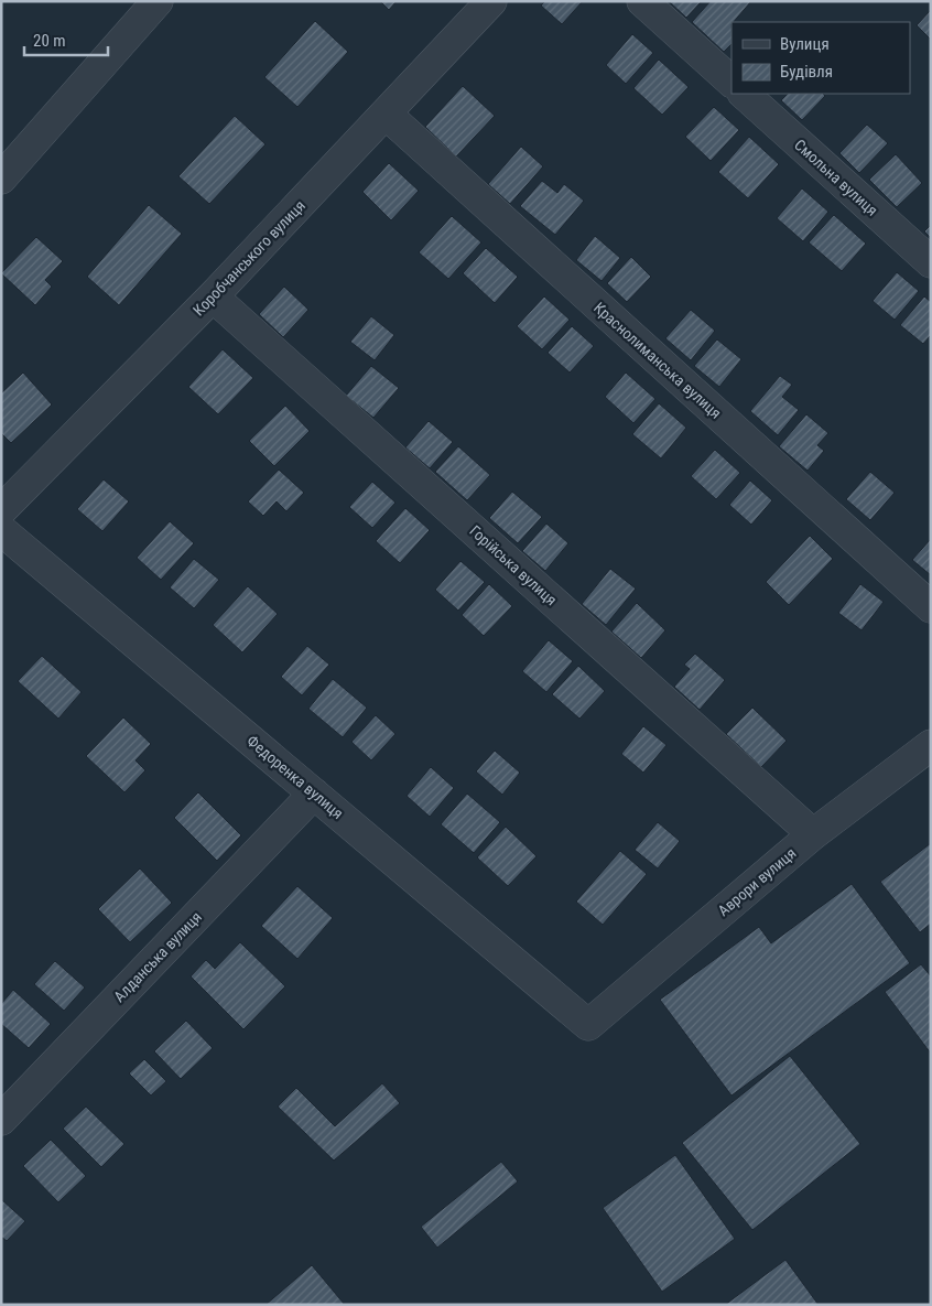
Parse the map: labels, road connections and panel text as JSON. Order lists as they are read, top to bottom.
{
  "streets": {
    "street": [
      "Смольна вулиця",
      "Коробчанського вулиця",
      "Краснолиманська вулиця",
      "Горійська вулиця",
      "Федоренка вулиця",
      "Аврори вулиця",
      "Алданська вулиця"
    ]
  },
  "crossings": [
    ["Коробчанського вулиця", "Краснолиманська вулиця"],
    ["Коробчанського вулиця", "Горійська вулиця"],
    ["Горійська вулиця", "Аврори вулиця"],
    ["Федоренка вулиця", "Аврори вулиця"],
    ["Федоренка вулиця", "Алданська вулиця"]
  ],
  "legend": ["Вулиця", "Будівля"],
  "scale_bar": "20 m"
}
